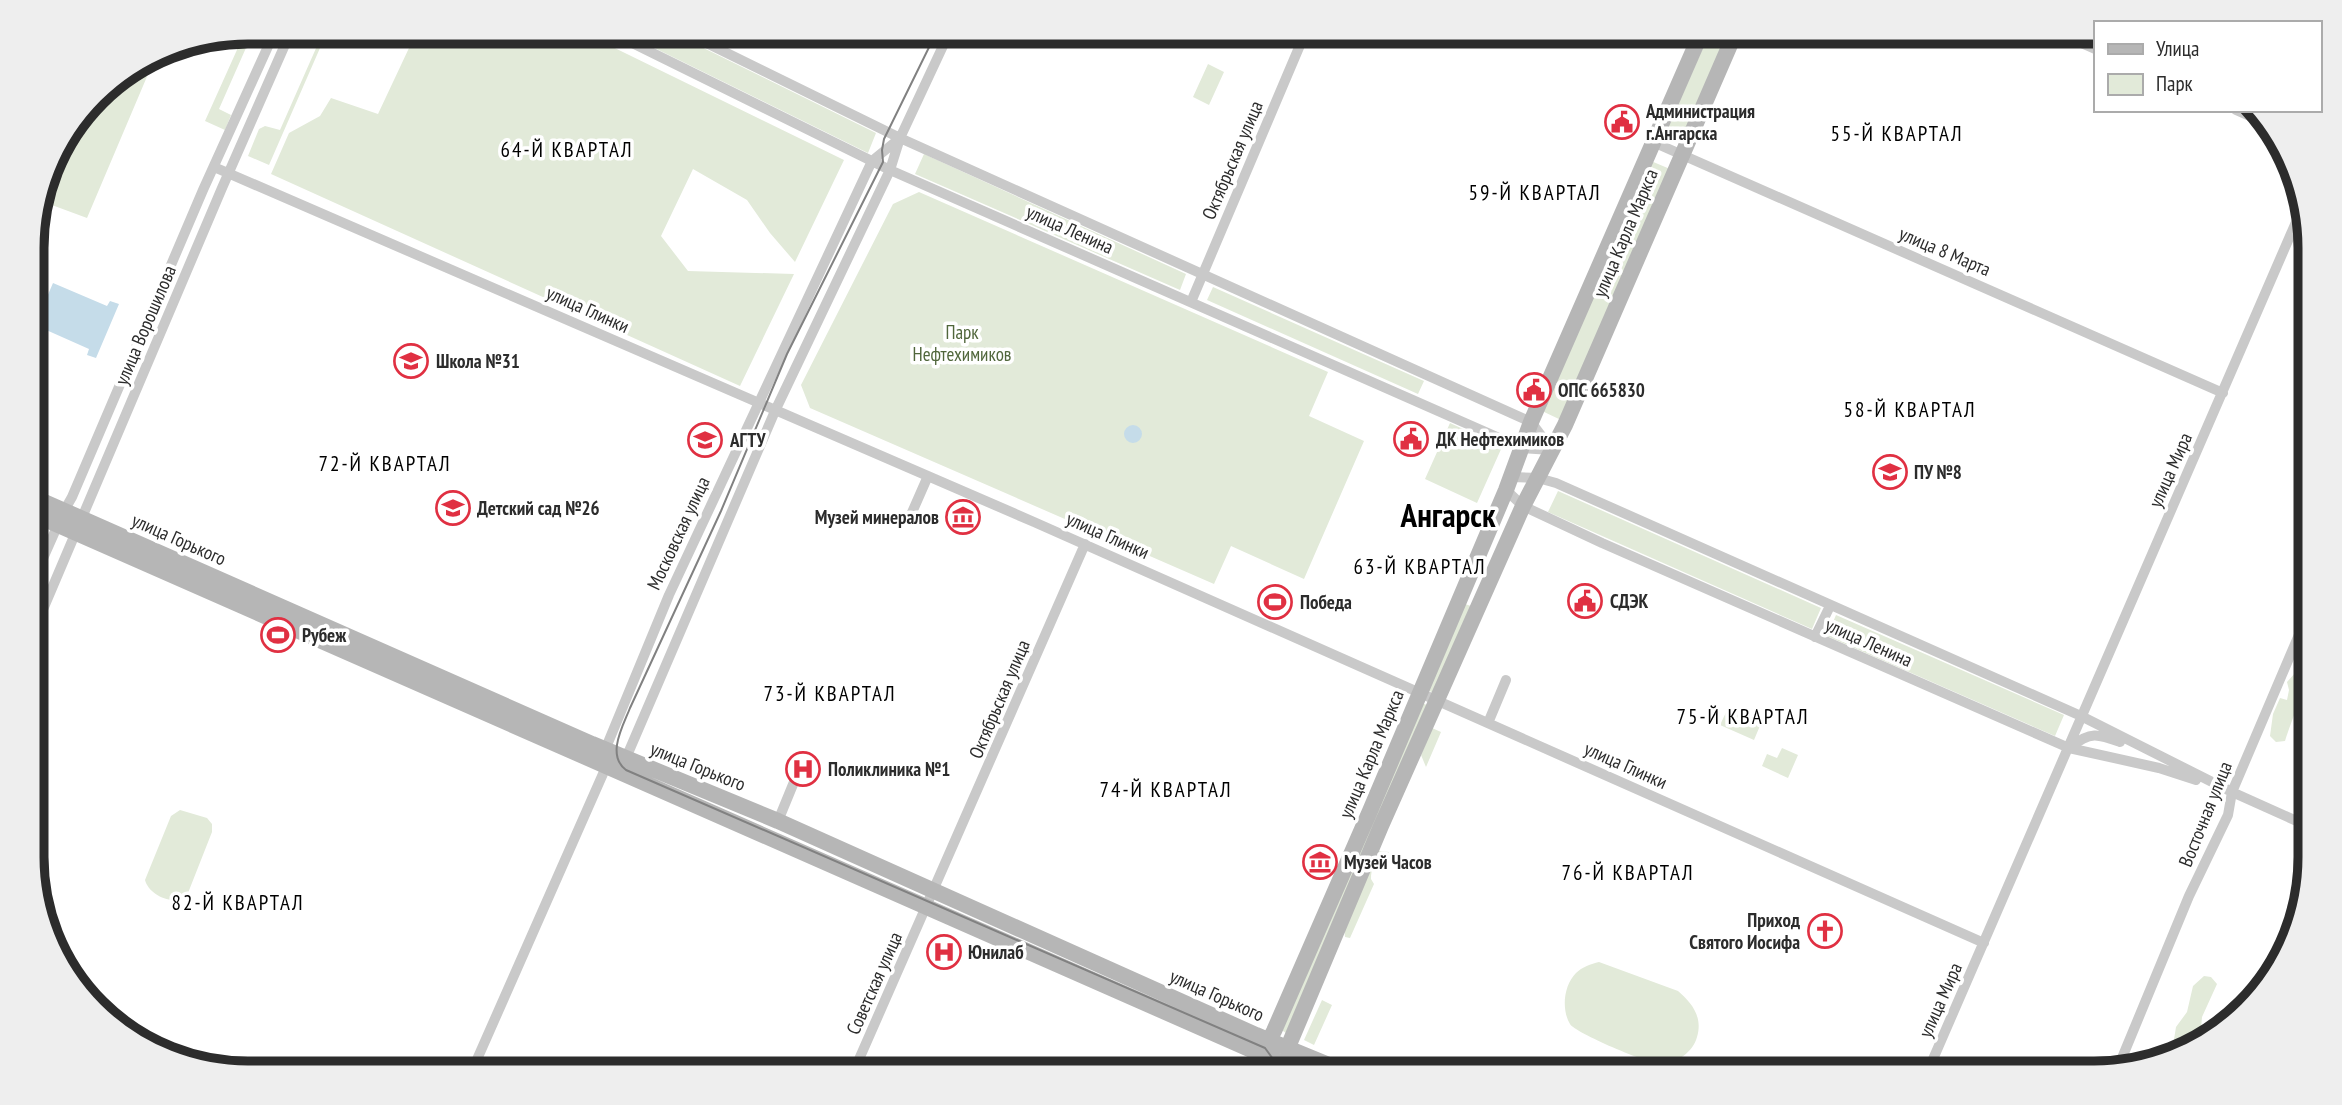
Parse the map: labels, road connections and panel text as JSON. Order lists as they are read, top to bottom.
{
  "streets": {
    "main road": ["улица Карла Маркса", "улица Горького"],
    "street": [
      "Октябрьская улица",
      "улица Ленина",
      "улица 8 Марта",
      "улица Глинки",
      "улица Ворошилова",
      "улица Мира",
      "Московская улица",
      "Восточная улица",
      "Советская улица"
    ]
  },
  "crossings": [
    ["Октябрьская улица", "улица Ленина"],
    ["Октябрьская улица", "улица Глинки"],
    ["Октябрьская улица", "улица Горького"],
    ["Октябрьская улица", "Советская улица"],
    ["улица Ленина", "улица Карла Маркса"],
    ["улица Ленина", "улица Мира"],
    ["улица Ленина", "Московская улица"],
    ["улица Ленина", "Восточная улица"],
    ["улица Карла Маркса", "улица 8 Марта"],
    ["улица Карла Маркса", "улица Глинки"],
    ["улица Карла Маркса", "улица Горького"],
    ["улица 8 Марта", "улица Мира"],
    ["улица Глинки", "улица Ворошилова"],
    ["улица Глинки", "улица Мира"],
    ["улица Глинки", "Московская улица"],
    ["улица Ворошилова", "улица Горького"],
    ["Московская улица", "улица Горького"],
    ["улица Горького", "Советская улица"]
  ],
  "districts": [
    "55-Й КВАРТАЛ",
    "64-Й КВАРТАЛ",
    "59-Й КВАРТАЛ",
    "58-Й КВАРТАЛ",
    "72-Й КВАРТАЛ",
    "Ангарск",
    "63-Й КВАРТАЛ",
    "73-Й КВАРТАЛ",
    "75-Й КВАРТАЛ",
    "74-Й КВАРТАЛ",
    "76-Й КВАРТАЛ",
    "82-Й КВАРТАЛ"
  ],
  "parks": ["Парк Нефтехимиков"],
  "places": {
    "public building": [
      "Администрация г.Ангарска",
      "ОПС 665830",
      "ДК Нефтехимиков",
      "СДЭК"
    ],
    "school or university": [
      "Школа №31",
      "АГТУ",
      "ПУ №8",
      "Детский сад №26"
    ],
    "museum": ["Музей минералов", "Музей Часов"],
    "sports": ["Победа", "Рубеж"],
    "hospital": ["Поликлиника №1", "Юнилаб"],
    "church": ["Приход Святого Иосифа"]
  },
  "legend": ["Улица", "Парк"]
}
